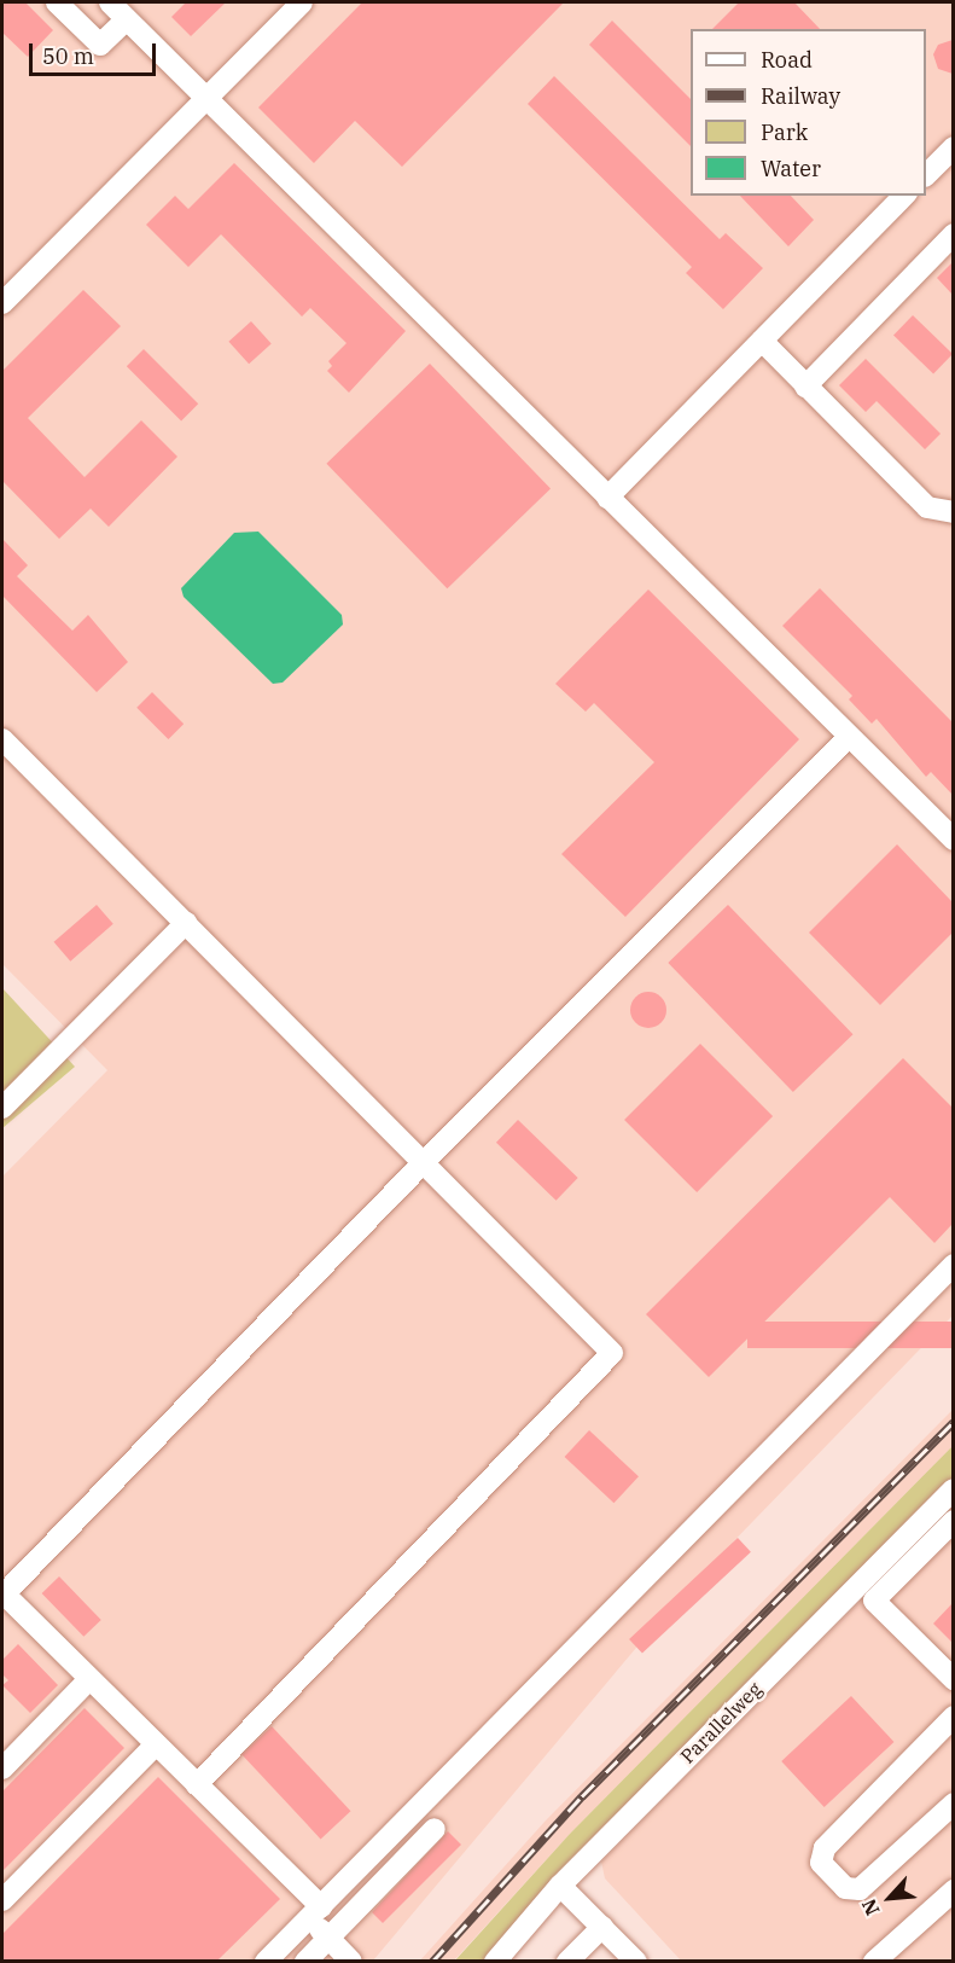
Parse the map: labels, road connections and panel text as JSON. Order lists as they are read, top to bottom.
{
  "streets": {
    "street": ["Parallelweg"]
  },
  "legend": [
    "Road",
    "Railway",
    "Park",
    "Water"
  ],
  "scale_bar": "50 m",
  "north": "bottom left"
}
